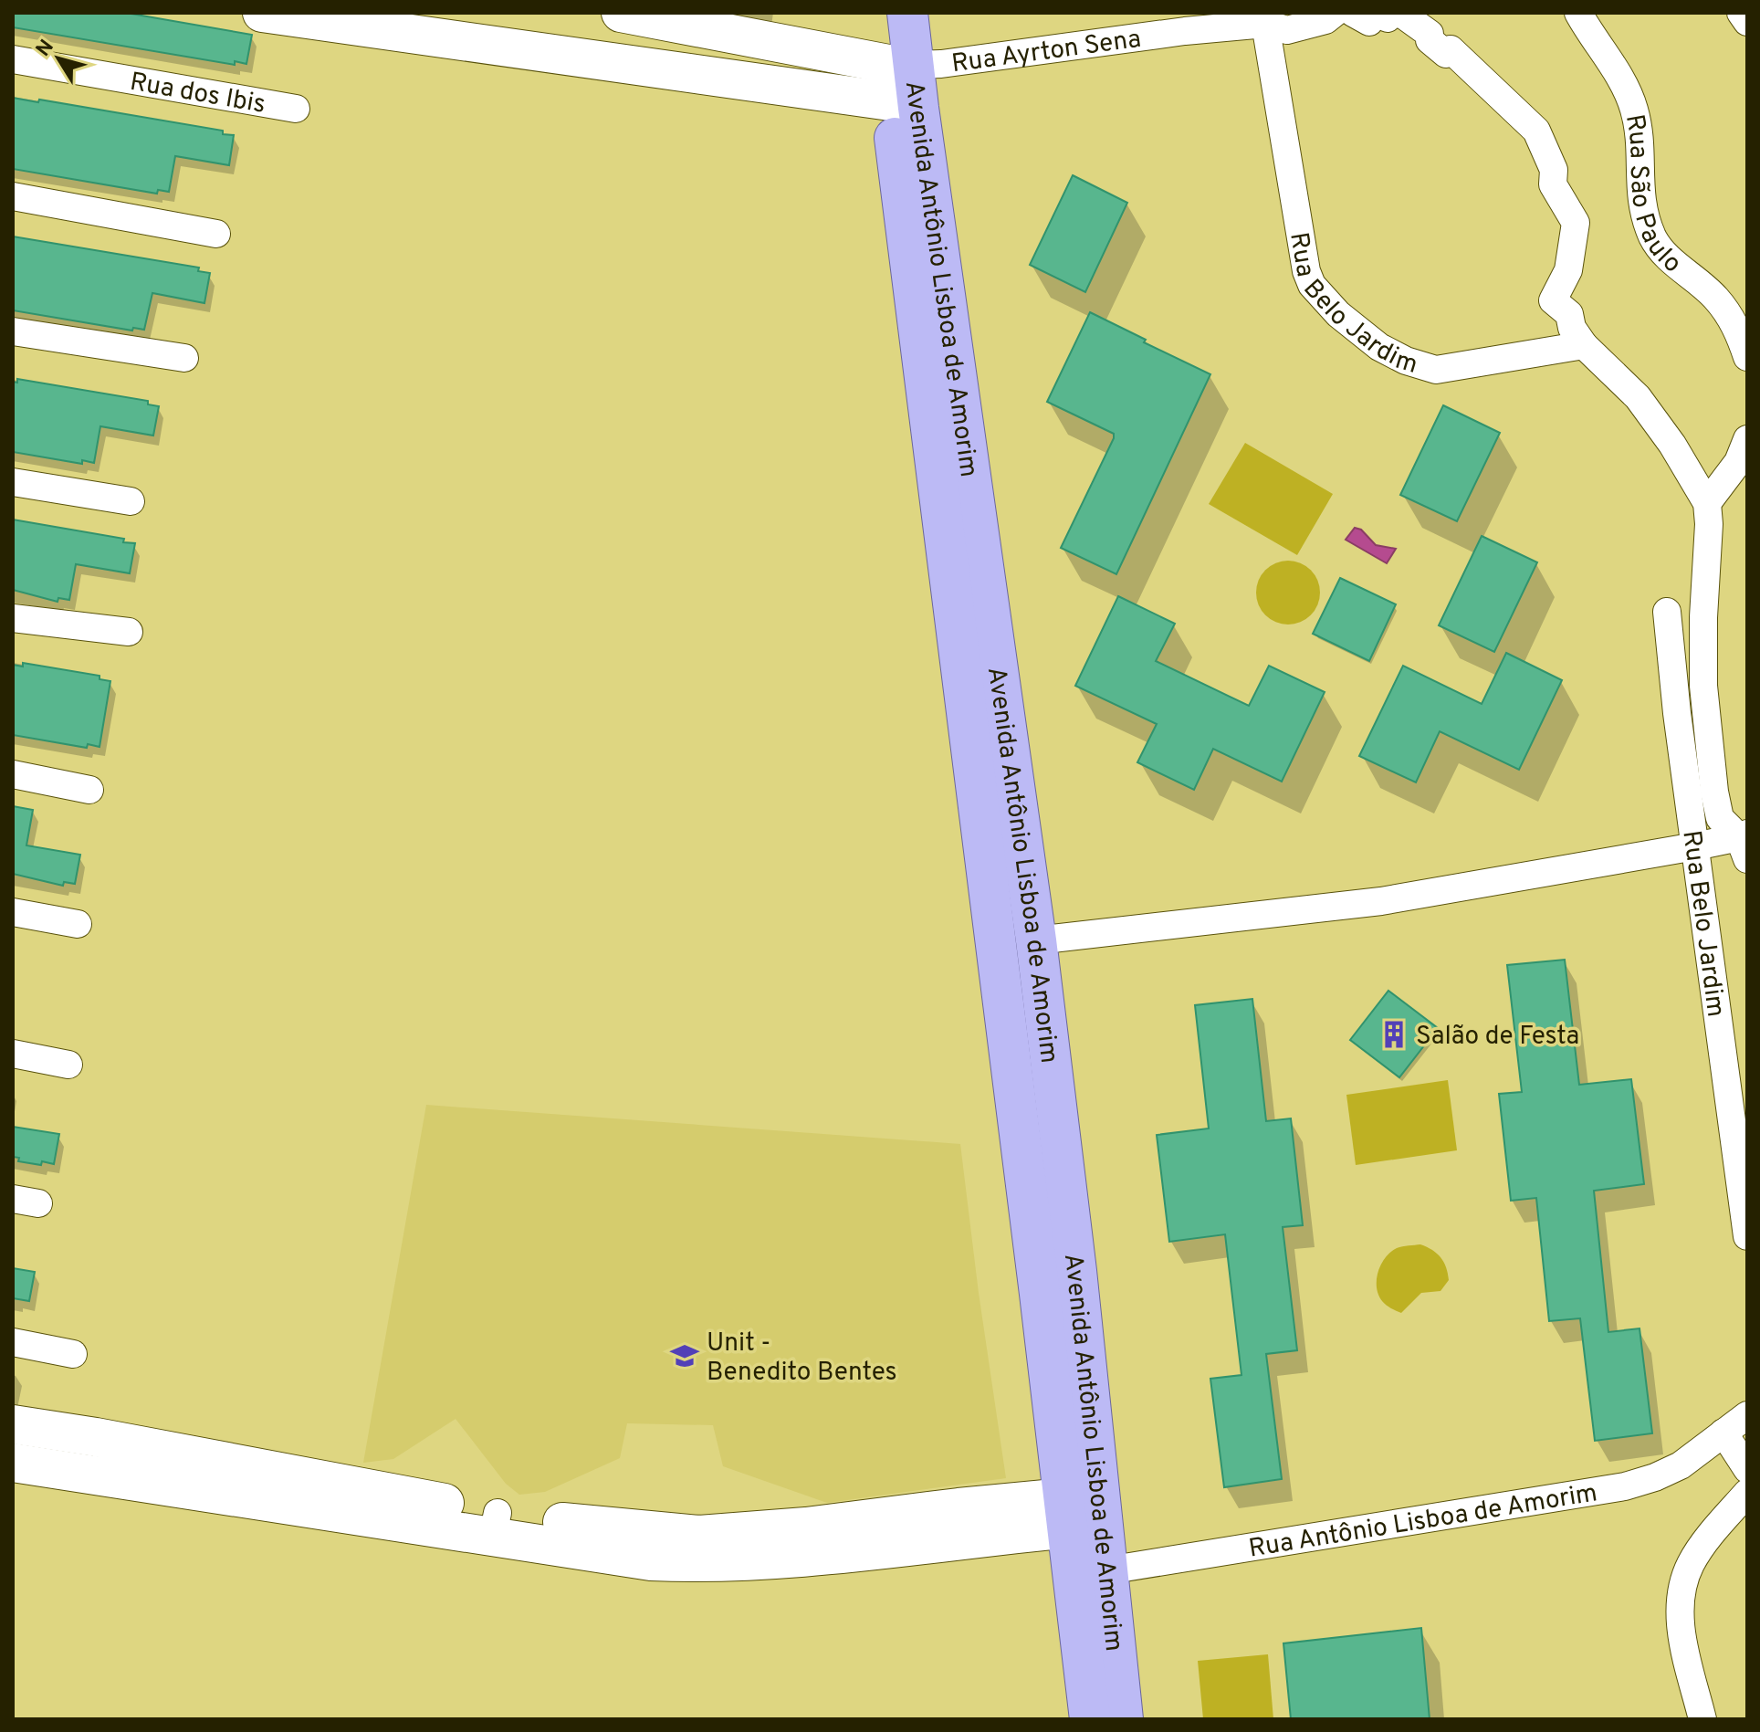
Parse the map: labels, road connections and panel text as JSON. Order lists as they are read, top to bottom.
{
  "streets": {
    "main road": ["Avenida Antônio Lisboa de Amorim"],
    "street": [
      "Rua Ayrton Sena",
      "Rua dos Ibis",
      "Rua São Paulo",
      "Rua Belo Jardim",
      "Rua Antônio Lisboa de Amorim"
    ]
  },
  "crossings": [
    ["Rua Ayrton Sena", "Avenida Antônio Lisboa de Amorim"],
    ["Rua Ayrton Sena", "Rua Belo Jardim"],
    ["Avenida Antônio Lisboa de Amorim", "Rua Antônio Lisboa de Amorim"]
  ],
  "places": {
    "building": ["Salão de Festa"],
    "school or university": ["Unit - Benedito Bentes"]
  },
  "north": "top left"
}
